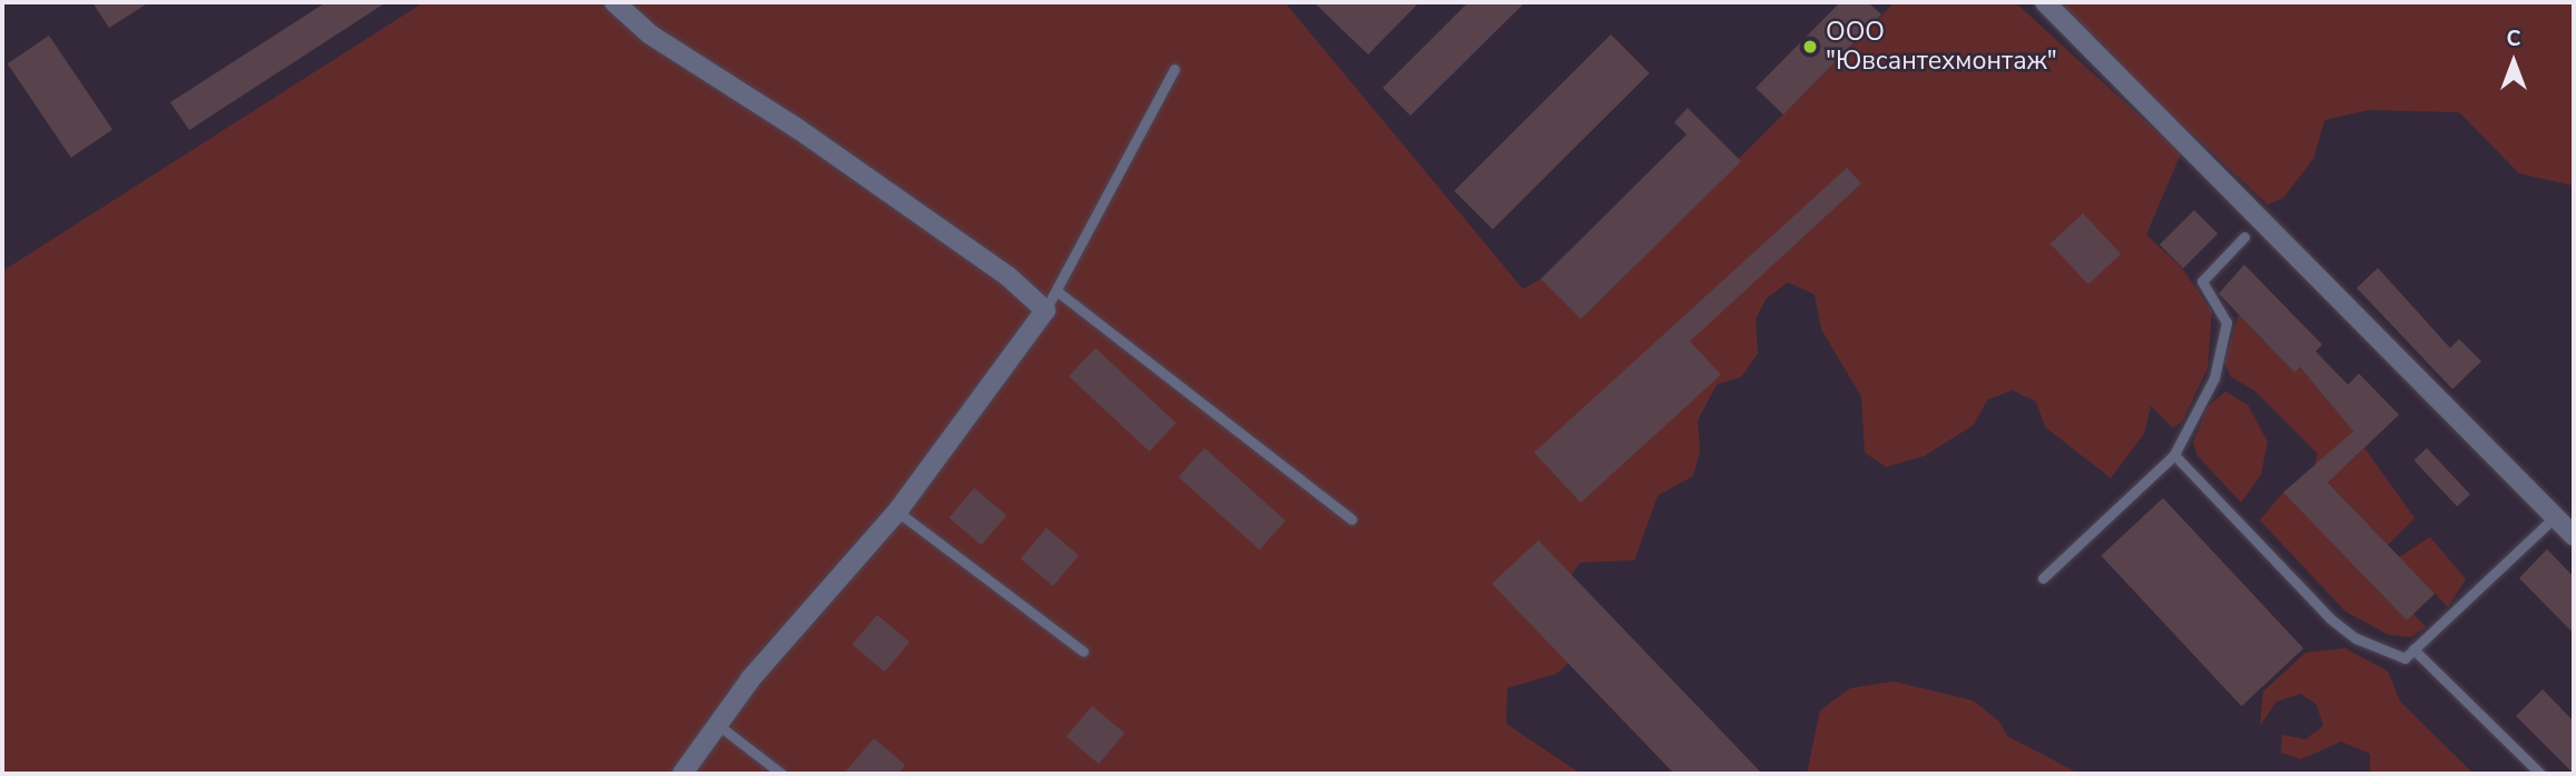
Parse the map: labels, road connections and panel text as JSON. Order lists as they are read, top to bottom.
{
  "places": ["ООО \"Ювсантехмонтаж\""],
  "north": "top"
}
